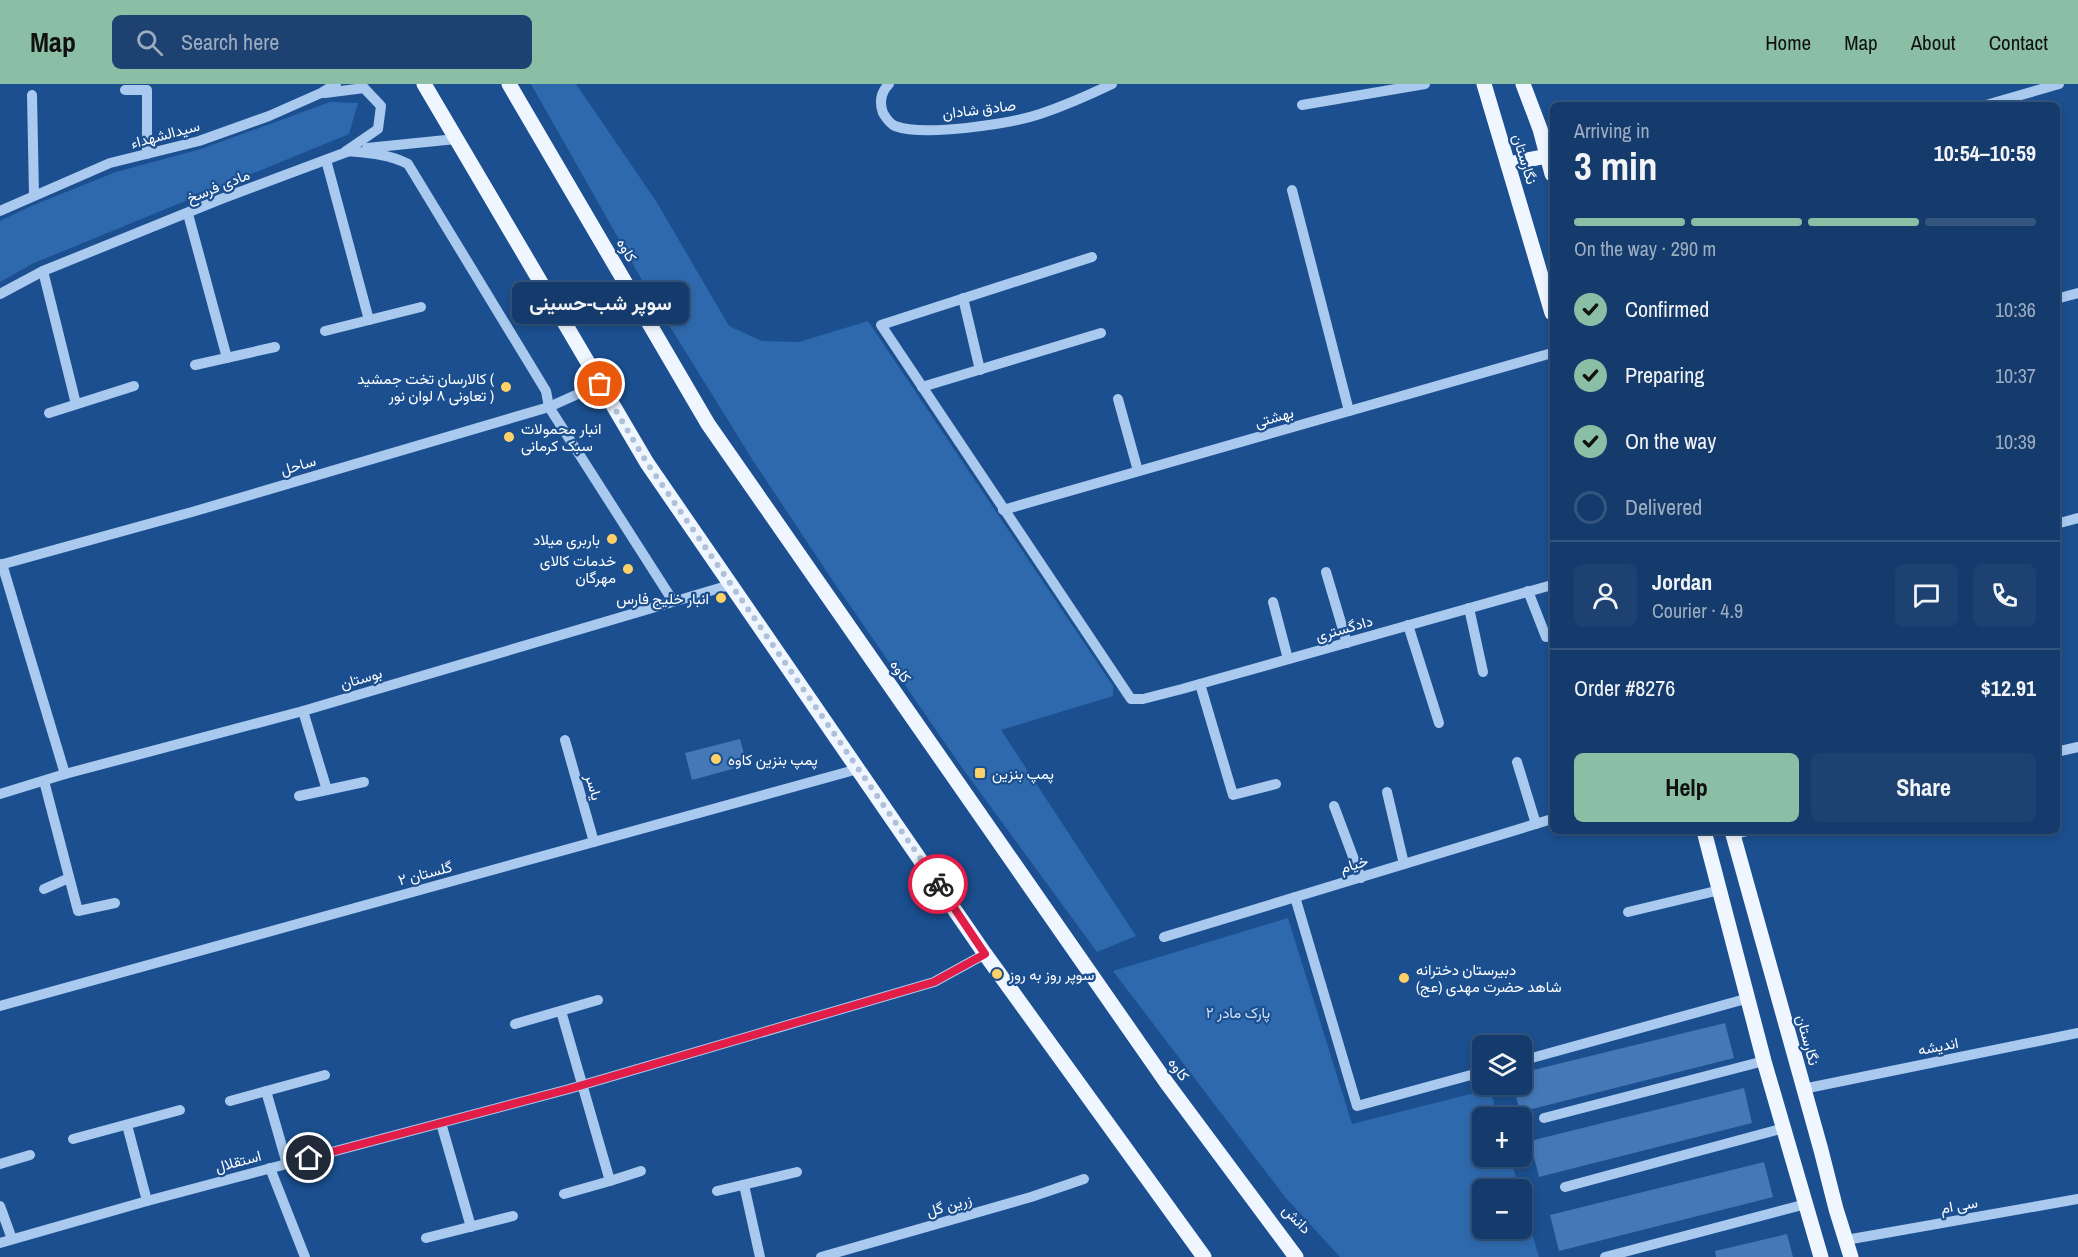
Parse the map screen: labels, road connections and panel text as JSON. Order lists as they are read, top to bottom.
{
  "streets": {
    "main road": ["نگارستان", "کاوه", "دانش"],
    "street": [
      "صادق شادان",
      "سیدالشهداء",
      "مادی فرسخ",
      "بهشتی",
      "ساحل",
      "دادگستری",
      "بوستان",
      "یاسر",
      "خیام",
      "گلستان ۲",
      "اندیشه",
      "استقلال",
      "زرین گل",
      "سی ام"
    ]
  },
  "crossings": [
    ["نگارستان", "اندیشه"],
    ["نگارستان", "سی ام"],
    ["کاوه", "دانش"],
    ["بهشتی", "دادگستری"],
    ["یاسر", "گلستان ۲"]
  ],
  "parks": ["پارک مادر ۲"],
  "places": {
    "other": [
      "سوپر شب-حسینی",
      "کالارسان تخت جمشید ( تعاونی ۸ لوان نور )",
      "انبار محمولات سبک کرمانی",
      "باربری میلاد",
      "خدمات کالای مهرگان",
      "انبار خلیج فارس",
      "پمپ بنزین کاوه",
      "سوپر روز به روز",
      "دبیرستان دخترانه شاهد حضرت مهدی (عج)"
    ],
    "transit": ["پمپ بنزین"]
  },
  "page": {
    "header": "Map",
    "search": "Search here",
    "nav": [
      "Home",
      "Map",
      "About",
      "Contact"
    ],
    "heading": ["3 min", "Arriving in", "10:54–10:59"],
    "panel": [
      "Jordan",
      "Courier · 4.9",
      "Order #8276",
      "$12.91"
    ],
    "bar": "On the way · 290 m",
    "list": [
      ["Confirmed", "10:36"],
      ["Preparing", "10:37"],
      ["On the way", "10:39"],
      "Delivered"
    ],
    "bubble": "سوپر شب-حسینی",
    "buttons": ["Help", "Share"],
    "map_buttons": ["+", "−"]
  }
}
